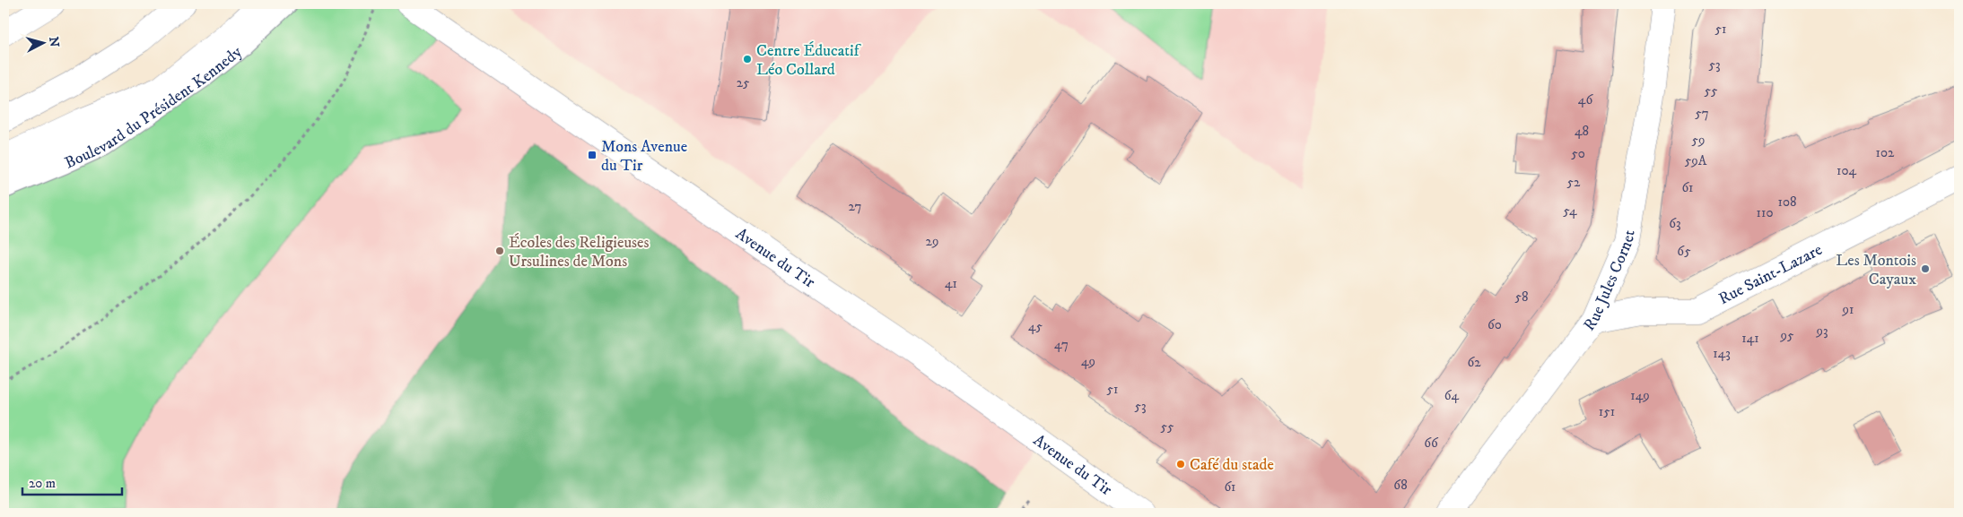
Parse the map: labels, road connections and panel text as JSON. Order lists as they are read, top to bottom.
{
  "streets": {
    "main road": [
      "Boulevard du Président Kennedy",
      "Avenue du Tir",
      "Rue Saint-Lazare",
      "Rue Jules Cornet"
    ]
  },
  "crossings": [
    ["Rue Saint-Lazare", "Rue Jules Cornet"]
  ],
  "places": {
    "other": [
      "Centre Éducatif Léo Collard",
      "Écoles des Religieuses Ursulines de Mons",
      "Les Montois Cayaux",
      "Café du stade"
    ],
    "transit": ["Mons Avenue du Tir"]
  },
  "house_numbers": [
    "51",
    "53",
    "25",
    "55",
    "46",
    "57",
    "48",
    "59",
    "102",
    "50",
    "59A",
    "104",
    "52",
    "61",
    "108",
    "27",
    "54",
    "110",
    "63",
    "29",
    "65",
    "41",
    "58",
    "91",
    "60",
    "45",
    "93",
    "95",
    "141",
    "47",
    "143",
    "49",
    "62",
    "51",
    "64",
    "149",
    "53",
    "151",
    "55",
    "66",
    "68",
    "61"
  ],
  "scale_bar": "20 m",
  "north": "right"
}
